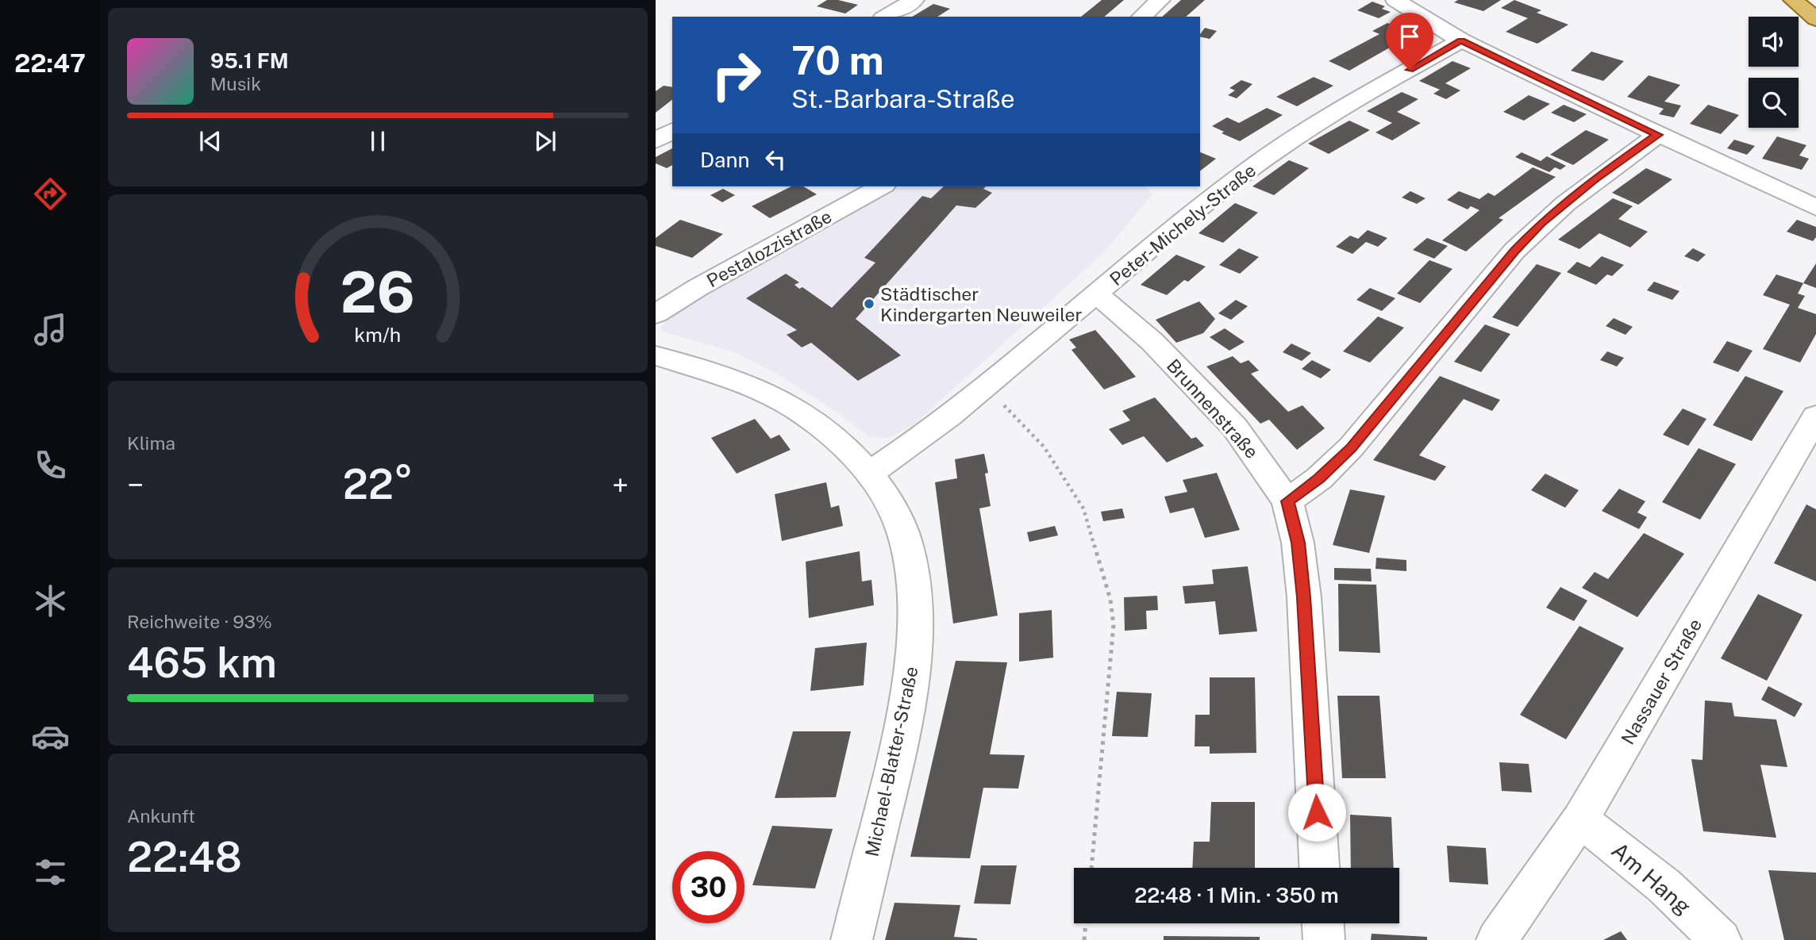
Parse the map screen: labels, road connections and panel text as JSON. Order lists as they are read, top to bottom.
{
  "streets": {
    "street": [
      "Peter-Michely-Straße",
      "Pestalozzistraße",
      "Brunnenstraße",
      "Nassauer Straße",
      "Michael-Blatter-Straße",
      "Am Hang"
    ]
  },
  "crossings": [
    ["Peter-Michely-Straße", "Brunnenstraße"],
    ["Peter-Michely-Straße", "Michael-Blatter-Straße"],
    ["Nassauer Straße", "Am Hang"]
  ],
  "places": ["Städtischer Kindergarten Neuweiler"],
  "page": {
    "tabs": "22:47",
    "turn": ["70 m", "St.-Barbara-Straße"],
    "song": ["95.1 FM", "Musik"],
    "then": "Dann",
    "tile": [
      "Klima",
      ["Reichweite · 93%", "465 km"],
      ["Ankunft", "22:48"]
    ],
    "heat": ["−", "22°", "+"],
    "limit": "30",
    "trip": "22:48 · 1 Min. · 350 m",
    "gauge": ["26", "km/h"]
  }
}
